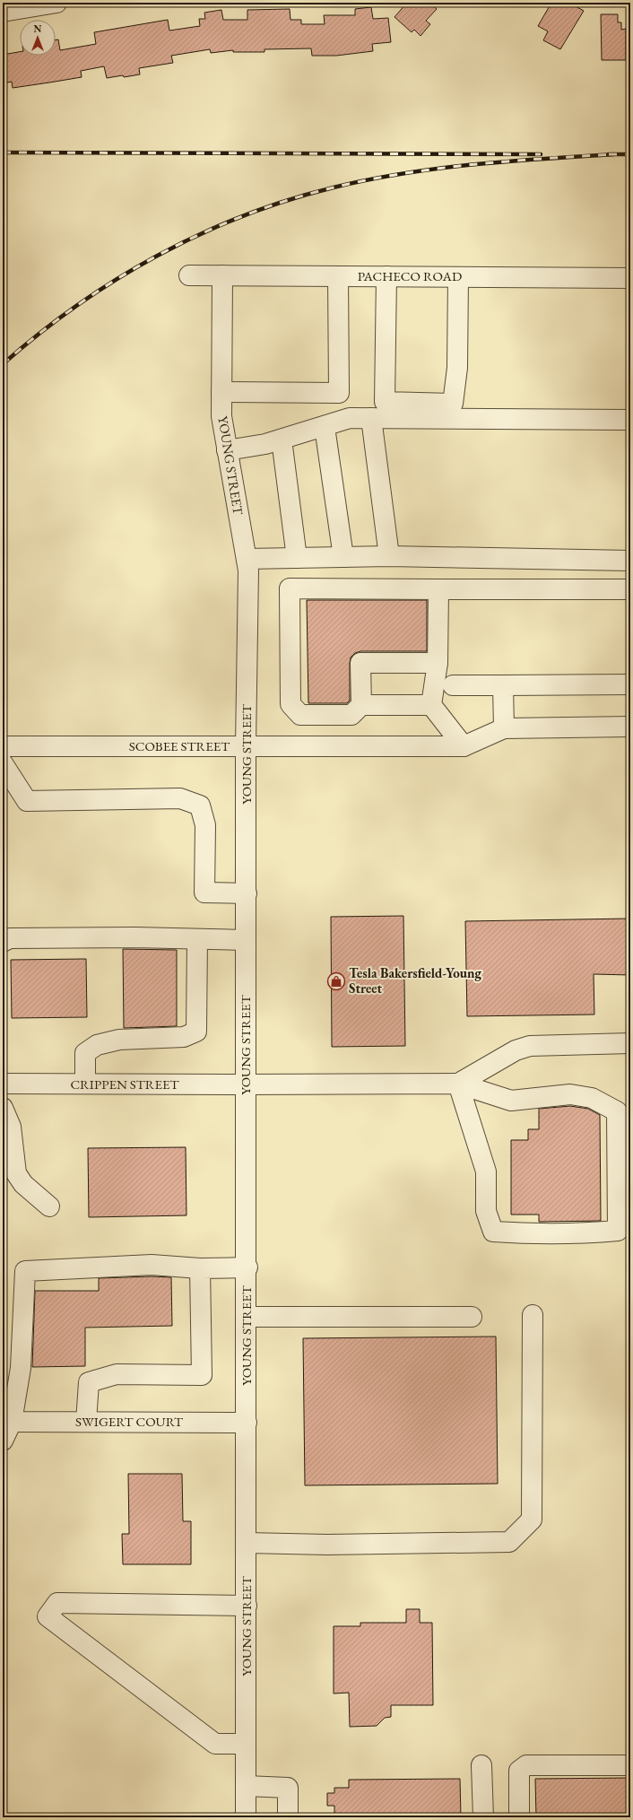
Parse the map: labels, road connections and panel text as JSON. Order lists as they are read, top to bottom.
{
  "streets": {
    "street": [
      "PACHECO ROAD",
      "YOUNG STREET",
      "SCOBEE STREET",
      "CRIPPEN STREET",
      "SWIGERT COURT"
    ]
  },
  "crossings": [
    ["PACHECO ROAD", "YOUNG STREET"],
    ["YOUNG STREET", "SCOBEE STREET"],
    ["YOUNG STREET", "CRIPPEN STREET"],
    ["YOUNG STREET", "SWIGERT COURT"]
  ],
  "places": {
    "shop": ["Tesla Bakersfield-Young Street"]
  },
  "north": "top"
}
